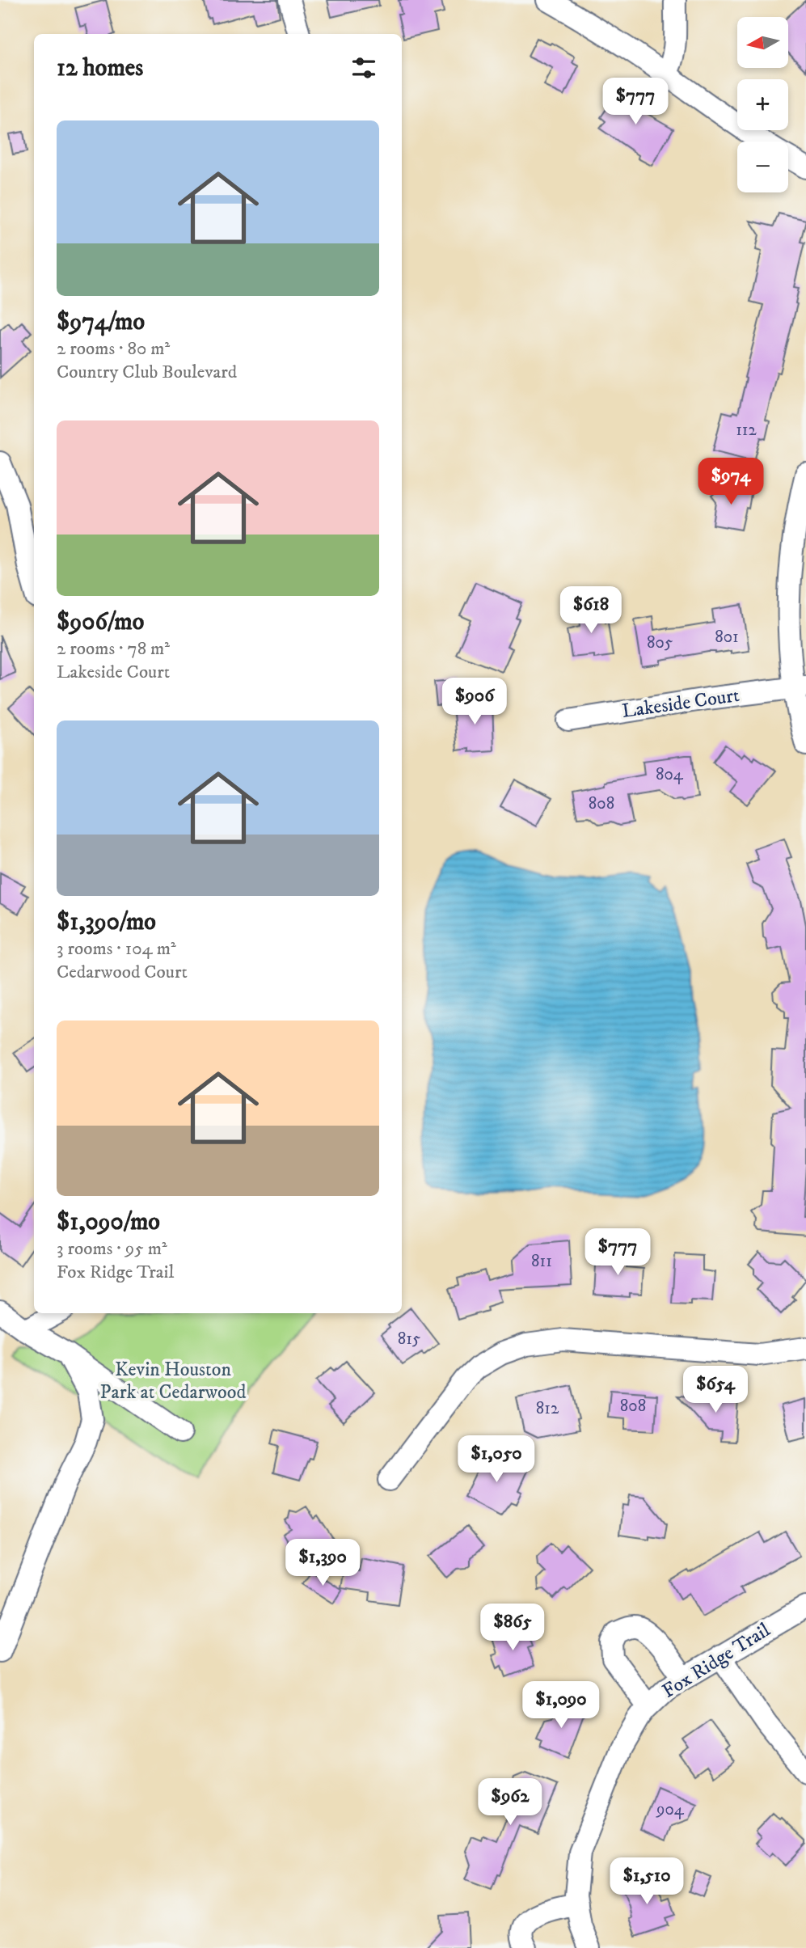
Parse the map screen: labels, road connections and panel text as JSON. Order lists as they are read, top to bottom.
{
  "streets": {
    "street": ["Lakeside Court", "Fox Ridge Trail"]
  },
  "parks": ["Kevin Houston Park at Cedarwood"],
  "house_numbers": [
    "112",
    "801",
    "805",
    "804",
    "808",
    "811",
    "815",
    "808",
    "812",
    "904"
  ],
  "north": "left",
  "page": {
    "map_buttons": ["+", "−"],
    "heading": "12 homes",
    "price": [
      "$777",
      "$974",
      "$618",
      "$906",
      "$777",
      "$654",
      "$1,050",
      "$1,390",
      "$865",
      "$1,090",
      "$962",
      "$1,510"
    ],
    "list": [
      {
        "name": "$974/mo",
        "note": "2 rooms · 80 m² · Country Club Boulevard"
      },
      {
        "name": "$906/mo",
        "note": "2 rooms · 78 m² · Lakeside Court"
      },
      {
        "name": "$1,390/mo",
        "note": "3 rooms · 104 m² · Cedarwood Court"
      },
      {
        "name": "$1,090/mo",
        "note": "3 rooms · 95 m² · Fox Ridge Trail"
      }
    ]
  }
}
